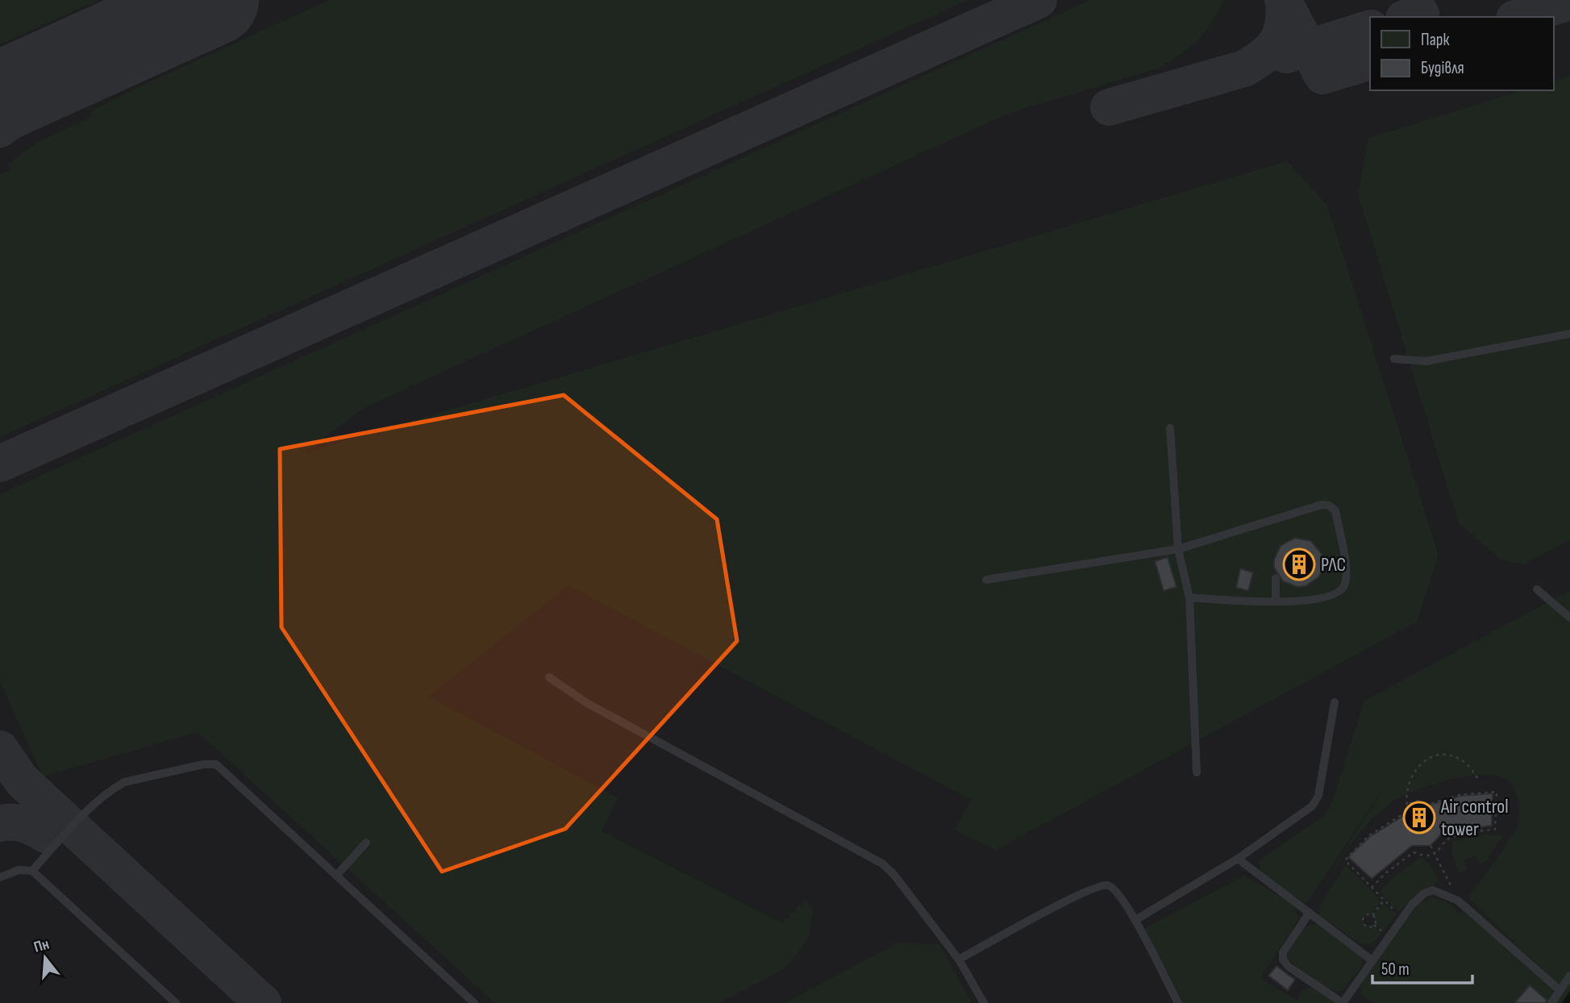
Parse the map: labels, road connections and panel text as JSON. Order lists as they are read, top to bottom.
{
  "places": {
    "building": ["РЛС", "Air control tower"]
  },
  "legend": ["Парк", "Будівля"],
  "scale_bar": "50 m",
  "north": "top"
}
